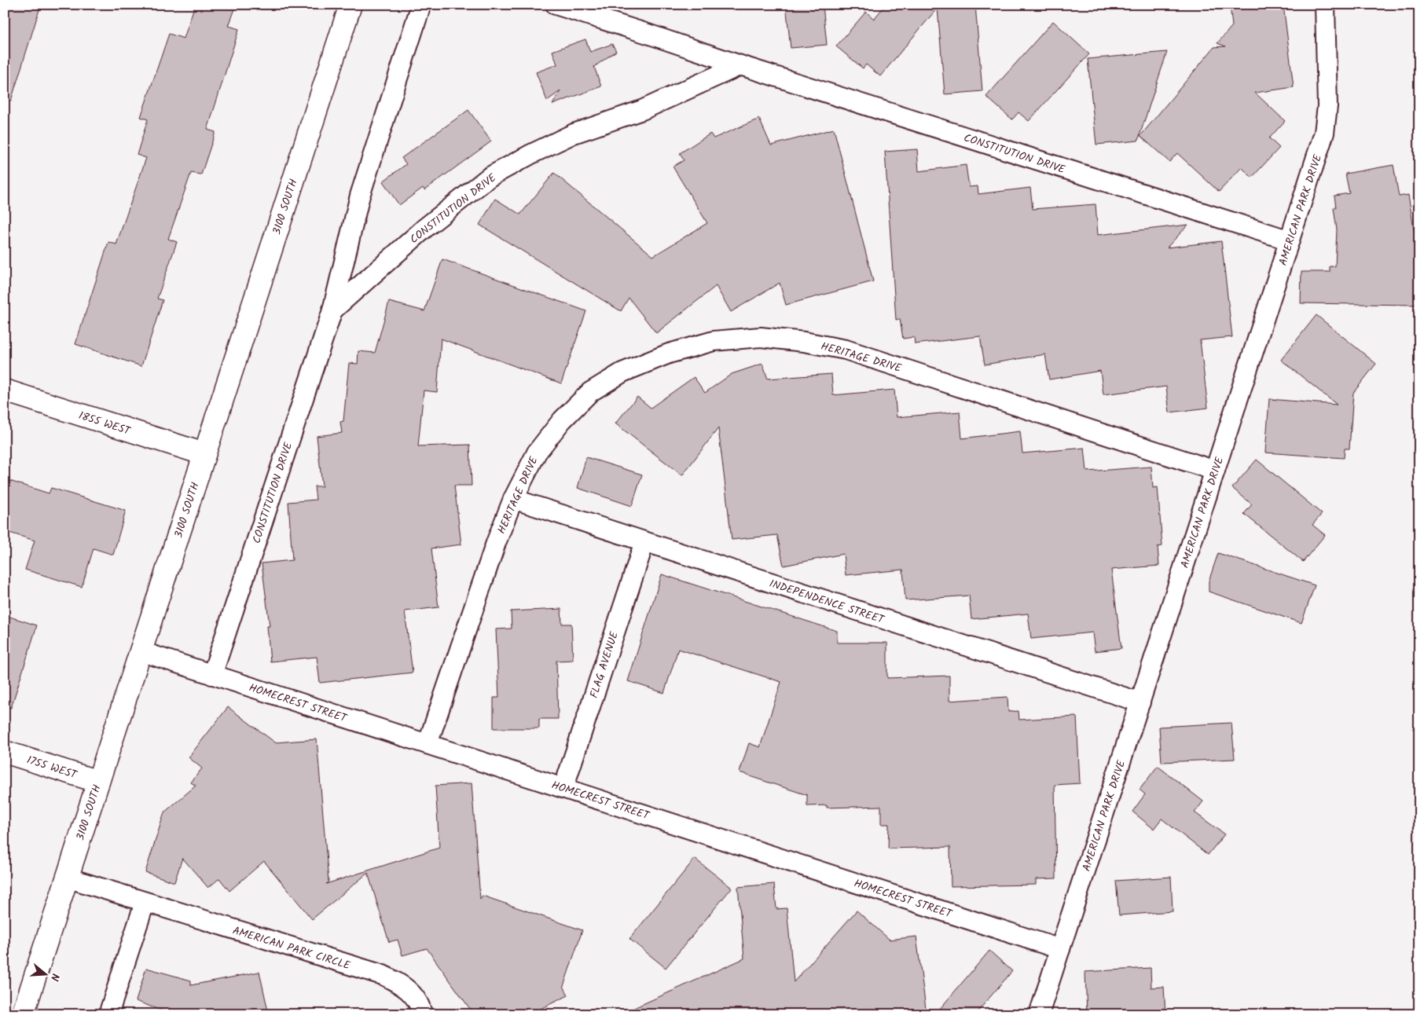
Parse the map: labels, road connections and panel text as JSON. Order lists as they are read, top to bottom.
{
  "streets": {
    "main road": ["3100 SOUTH", "1855 WEST", "1755 WEST"],
    "lane": [
      "CONSTITUTION DRIVE",
      "AMERICAN PARK DRIVE",
      "HERITAGE DRIVE",
      "INDEPENDENCE STREET",
      "FLAG AVENUE",
      "HOMECREST STREET",
      "AMERICAN PARK CIRCLE"
    ]
  },
  "crossings": [
    ["CONSTITUTION DRIVE", "AMERICAN PARK DRIVE"],
    ["CONSTITUTION DRIVE", "HOMECREST STREET"],
    ["3100 SOUTH", "1855 WEST"],
    ["3100 SOUTH", "HOMECREST STREET"],
    ["3100 SOUTH", "1755 WEST"],
    ["3100 SOUTH", "AMERICAN PARK CIRCLE"],
    ["AMERICAN PARK DRIVE", "HERITAGE DRIVE"],
    ["AMERICAN PARK DRIVE", "INDEPENDENCE STREET"],
    ["AMERICAN PARK DRIVE", "HOMECREST STREET"],
    ["HERITAGE DRIVE", "INDEPENDENCE STREET"],
    ["HERITAGE DRIVE", "HOMECREST STREET"],
    ["INDEPENDENCE STREET", "FLAG AVENUE"],
    ["FLAG AVENUE", "HOMECREST STREET"]
  ],
  "north": "right"
}
